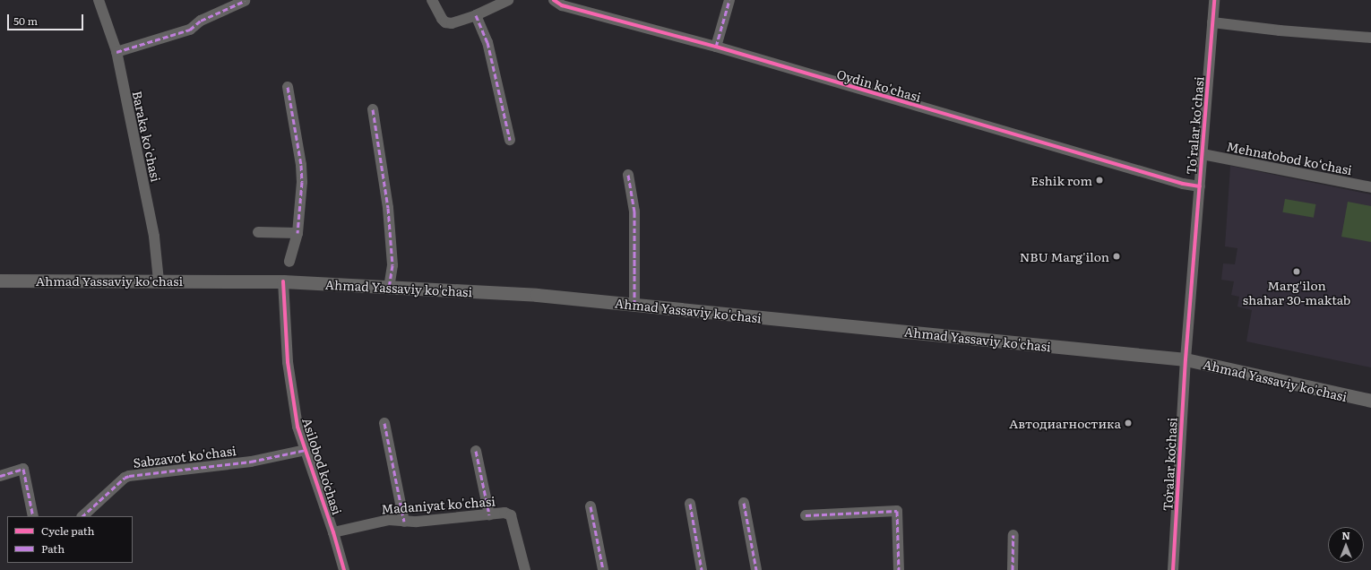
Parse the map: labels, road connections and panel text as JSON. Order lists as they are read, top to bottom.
{
  "streets": {
    "main road": ["Ahmad Yassaviy ko'chasi"],
    "street": [
      "Oydin ko'chasi",
      "To'ralar ko'chasi",
      "Baraka ko'chasi",
      "Mehnatobod ko‘chasi",
      "Sabzavot ko'chasi",
      "Toʻralar koʻchasi",
      "Asilobod koʻchasi",
      "Madaniyat ko'chasi"
    ]
  },
  "crossings": [
    ["Oydin ko'chasi", "To'ralar ko'chasi"],
    ["To'ralar ko'chasi", "Mehnatobod ko‘chasi"],
    ["To'ralar ko'chasi", "Ahmad Yassaviy ko'chasi"],
    ["To'ralar ko'chasi", "Toʻralar koʻchasi"],
    ["Baraka ko'chasi", "Ahmad Yassaviy ko'chasi"],
    ["Ahmad Yassaviy ko'chasi", "Toʻralar koʻchasi"],
    ["Ahmad Yassaviy ko'chasi", "Asilobod koʻchasi"],
    ["Sabzavot ko'chasi", "Asilobod koʻchasi"],
    ["Asilobod koʻchasi", "Madaniyat ko'chasi"]
  ],
  "places": [
    "Eshik rom",
    "NBU Marg'ilon",
    "Marg'ilon shahar 30-maktab",
    "Автодиагностика"
  ],
  "legend": ["Cycle path", "Path"],
  "scale_bar": "50 m",
  "north": "top"
}
